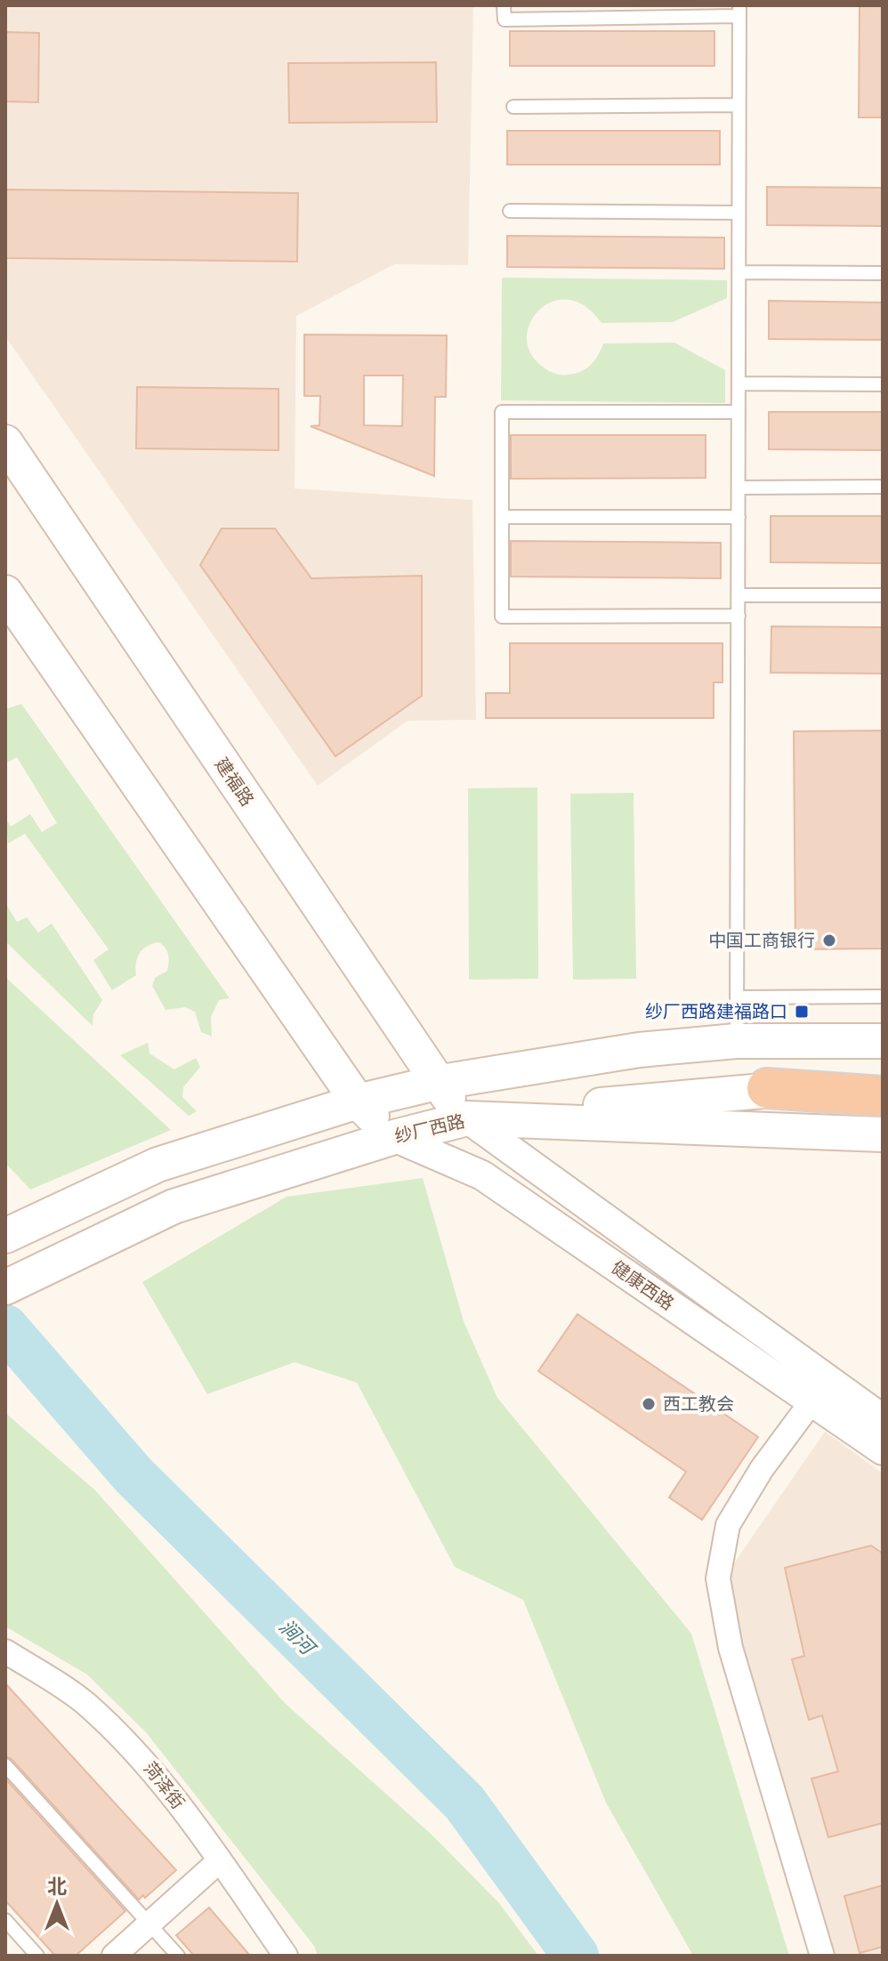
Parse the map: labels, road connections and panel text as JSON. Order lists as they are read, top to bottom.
{
  "streets": {
    "main road": ["建福路", "纱厂西路"],
    "street": ["健康西路", "菏泽街"]
  },
  "crossings": [
    ["建福路", "纱厂西路"],
    ["建福路", "健康西路"],
    ["纱厂西路", "健康西路"]
  ],
  "water": ["涧河"],
  "places": {
    "other": ["中国工商银行", "西工教会"],
    "transit": ["纱厂西路建福路口"]
  },
  "north": "top"
}
